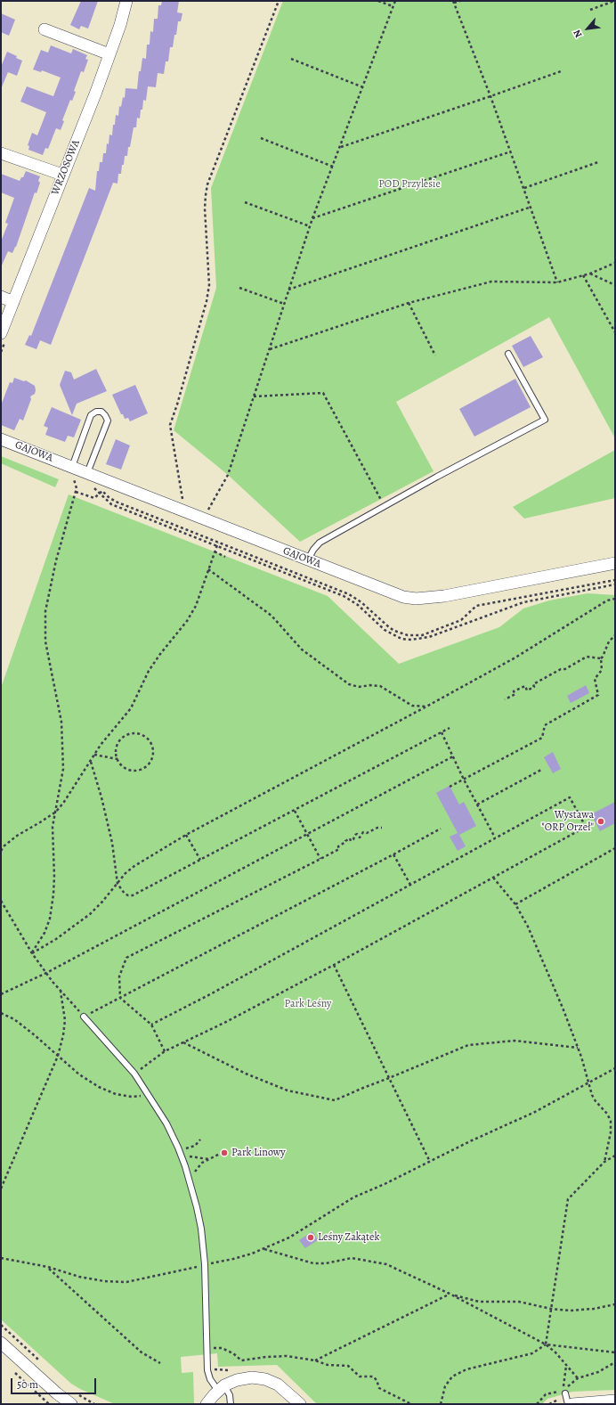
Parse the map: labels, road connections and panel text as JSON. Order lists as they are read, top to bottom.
{
  "streets": {
    "street": ["WRZOSOWA", "GAJOWA"]
  },
  "parks": ["POD Przylesie", "Park Leśny"],
  "places": ["Wystawa \"ORP Orzeł\"", "Park Linowy", "Leśny Zakątek"],
  "scale_bar": "50 m",
  "north": "bottom left"
}
